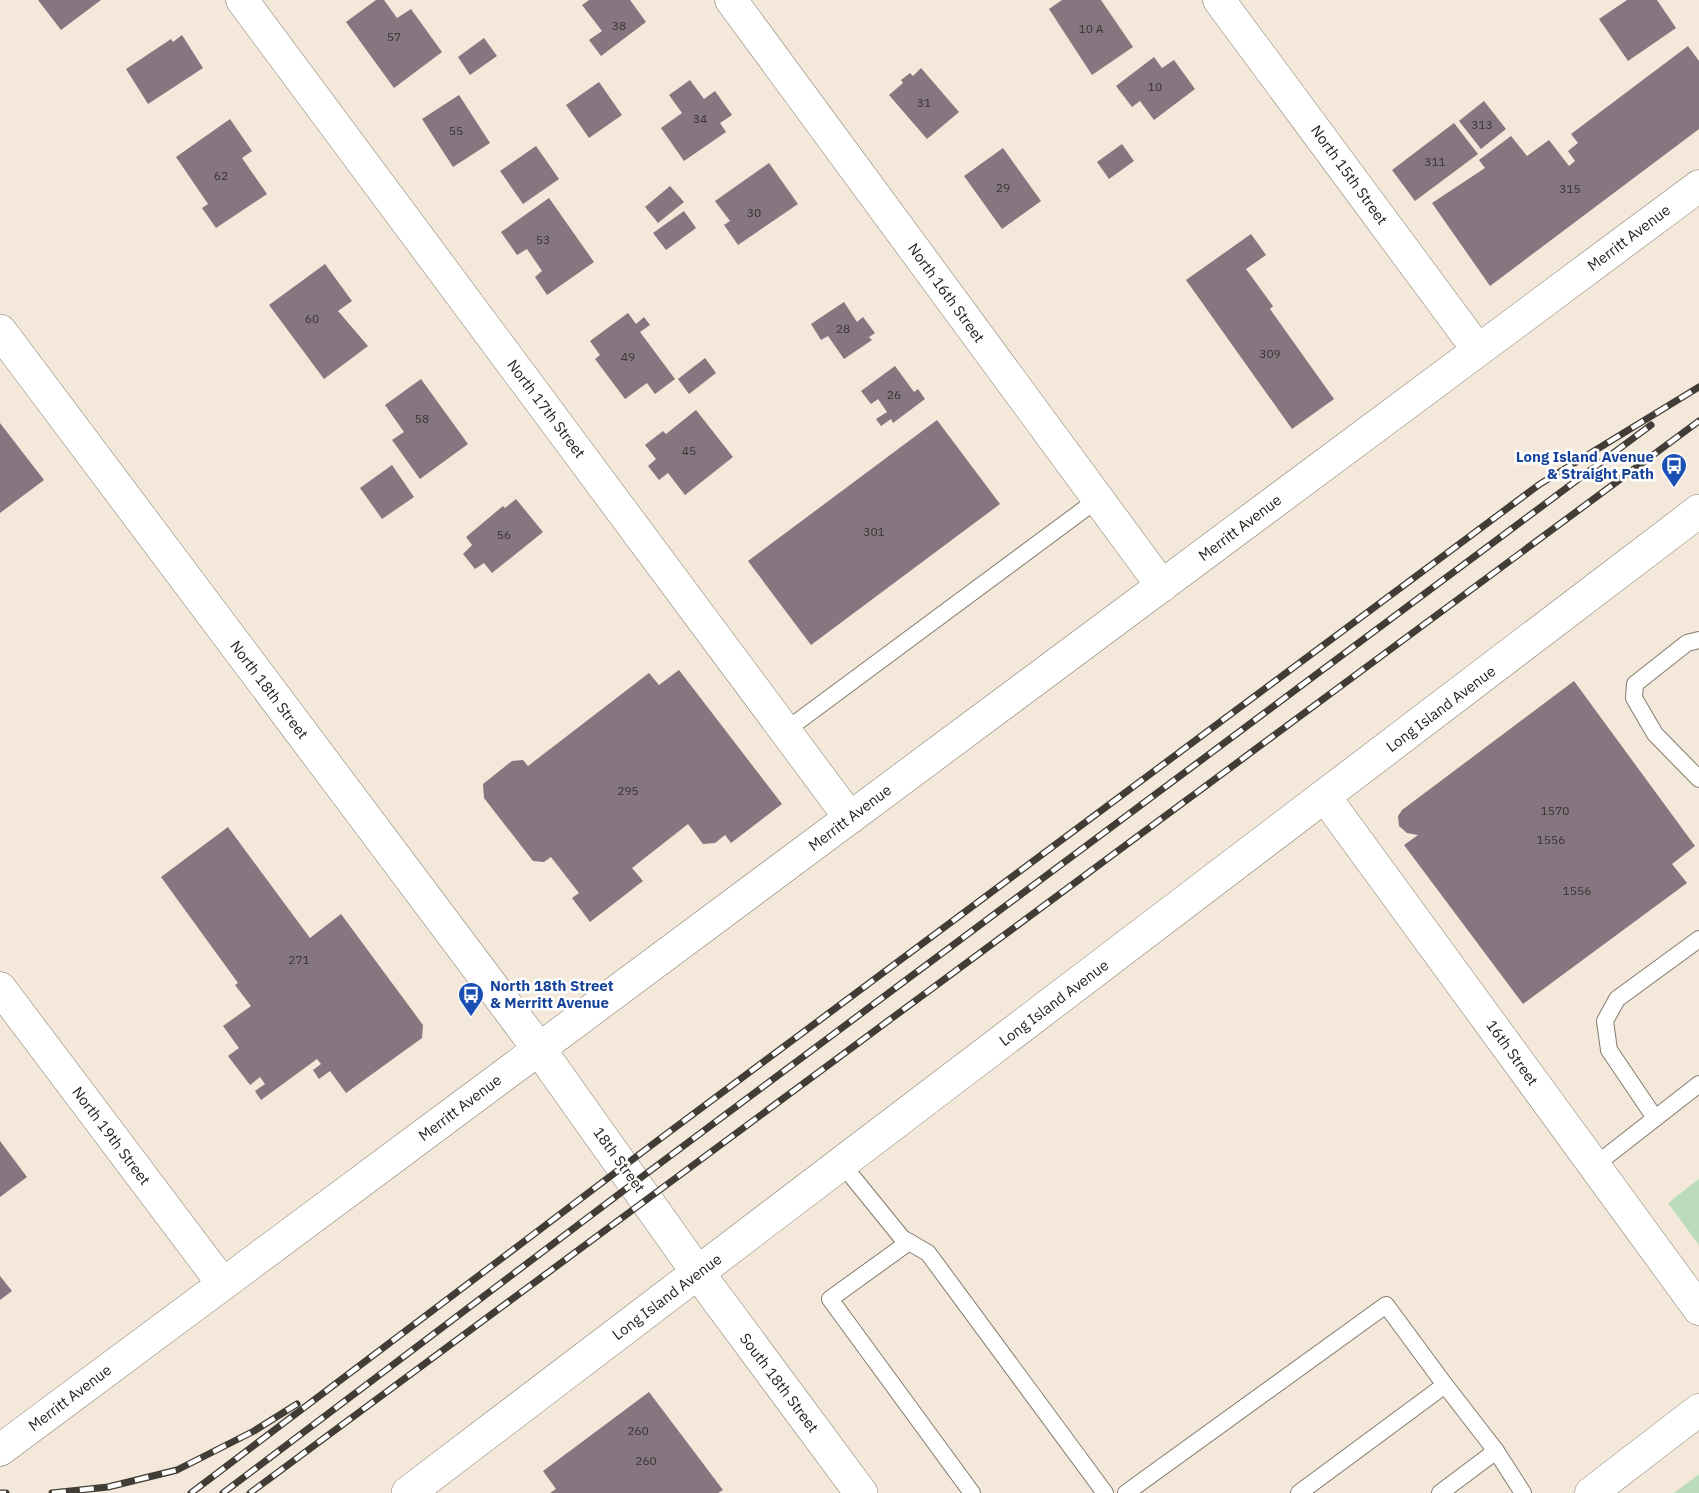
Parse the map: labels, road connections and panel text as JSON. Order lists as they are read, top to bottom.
{
  "streets": {
    "street": [
      "North 15th Street",
      "Merritt Avenue",
      "North 16th Street",
      "North 17th Street",
      "North 18th Street",
      "Long Island Avenue",
      "16th Street",
      "North 19th Street",
      "18th Street",
      "South 18th Street"
    ]
  },
  "crossings": [
    ["North 15th Street", "Merritt Avenue"],
    ["Merritt Avenue", "North 16th Street"],
    ["Merritt Avenue", "North 17th Street"],
    ["Merritt Avenue", "North 18th Street"],
    ["Merritt Avenue", "North 19th Street"],
    ["Merritt Avenue", "18th Street"],
    ["North 18th Street", "18th Street"],
    ["Long Island Avenue", "16th Street"],
    ["Long Island Avenue", "18th Street"],
    ["Long Island Avenue", "South 18th Street"],
    ["18th Street", "South 18th Street"]
  ],
  "places": {
    "bus stop": ["Long Island Avenue & Straight Path", "North 18th Street & Merritt Avenue"]
  },
  "house_numbers": [
    "38",
    "10 A",
    "57",
    "10",
    "31",
    "34",
    "313",
    "55",
    "311",
    "62",
    "29",
    "315",
    "30",
    "53",
    "60",
    "28",
    "309",
    "49",
    "26",
    "58",
    "45",
    "301",
    "56",
    "295",
    "1570",
    "1556",
    "1556",
    "271",
    "260",
    "260"
  ]
}
